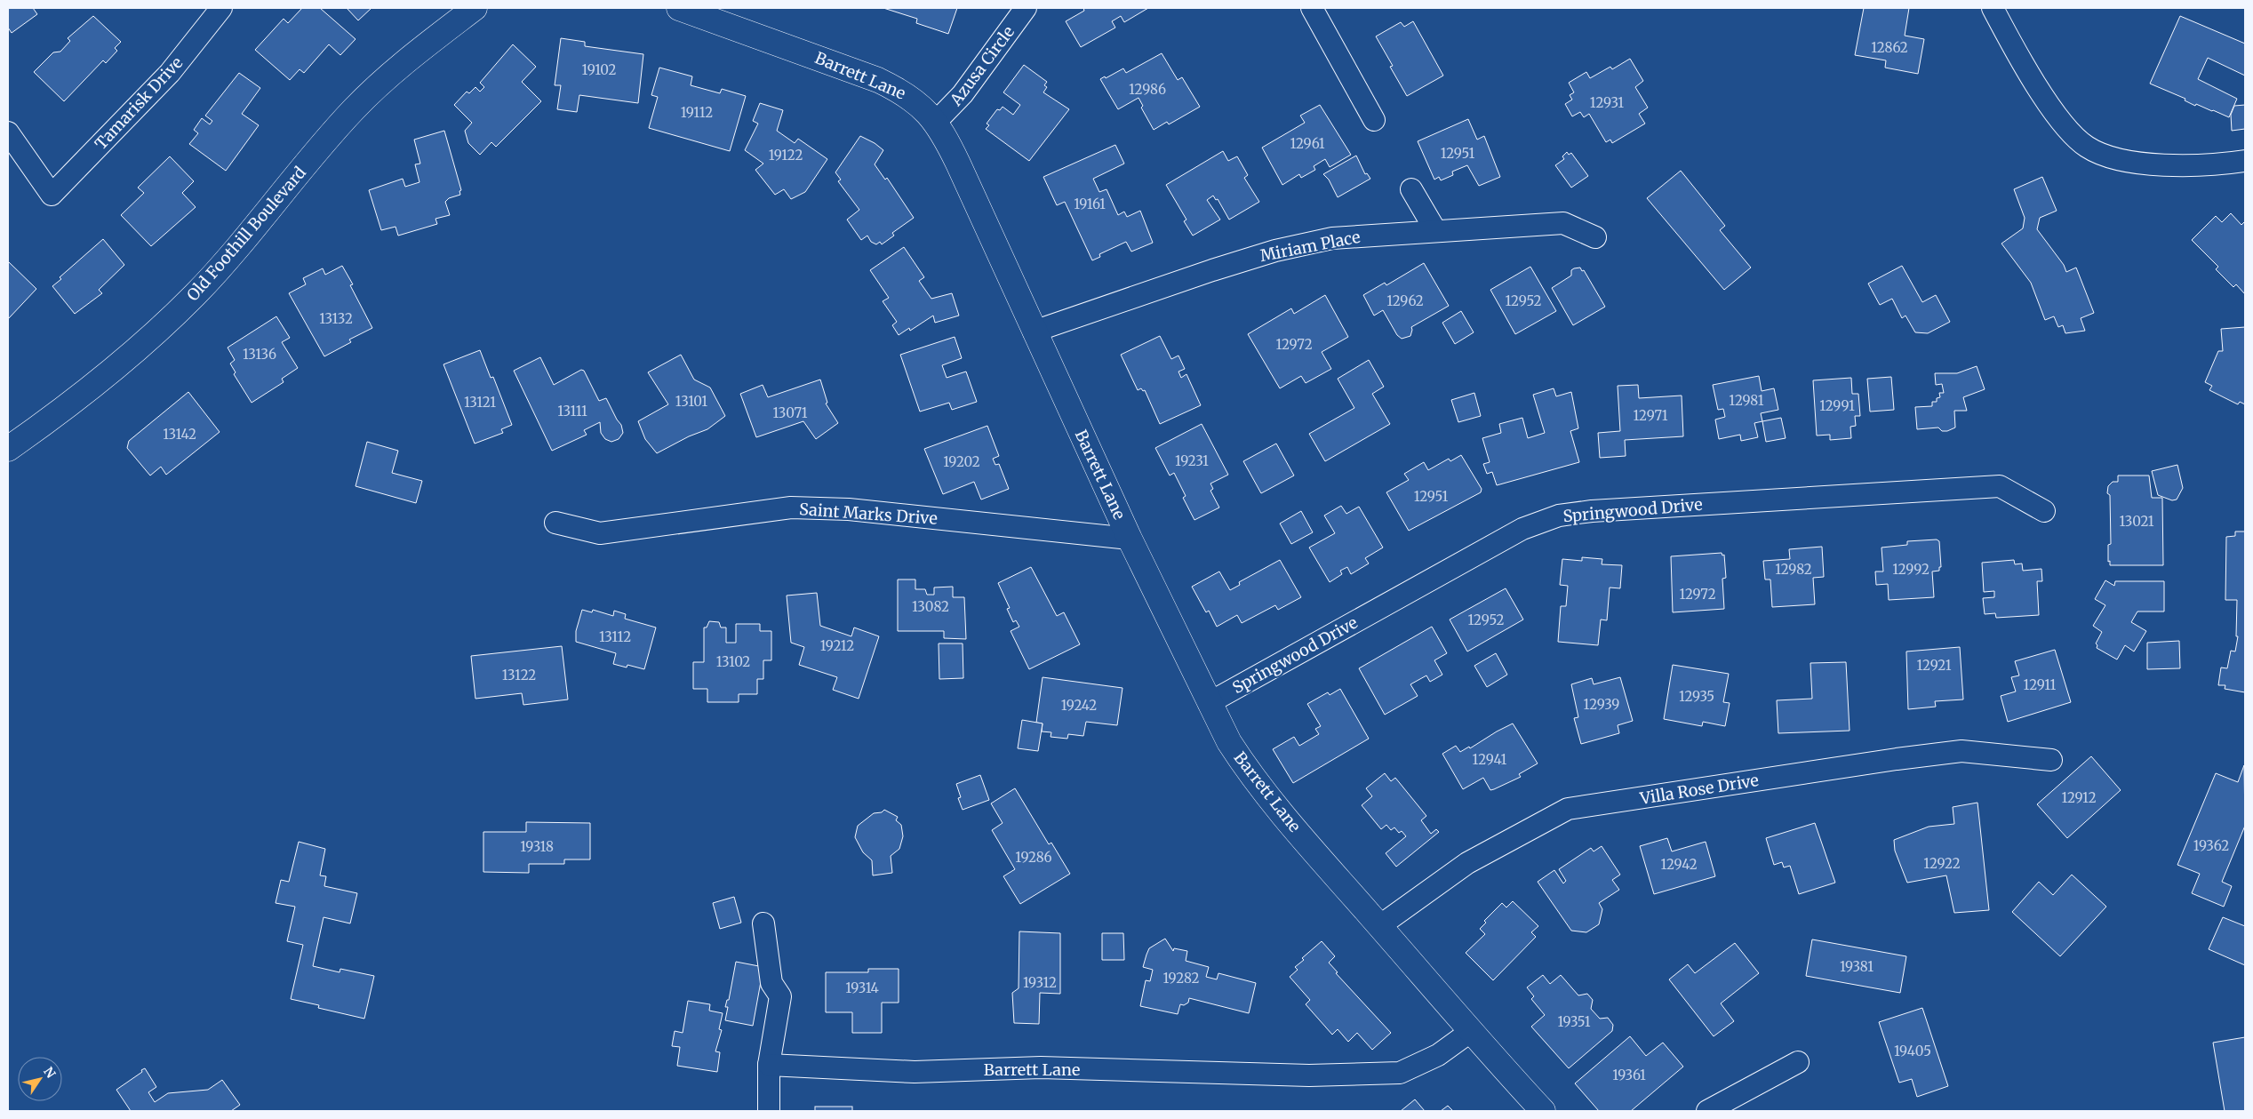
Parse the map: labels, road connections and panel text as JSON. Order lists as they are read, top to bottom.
{
  "streets": {
    "street": [
      "Azusa Circle",
      "Barrett Lane",
      "Tamarisk Drive",
      "Old Foothill Boulevard",
      "Miriam Place",
      "Springwood Drive",
      "Saint Marks Drive",
      "Villa Rose Drive"
    ]
  },
  "crossings": [
    ["Azusa Circle", "Barrett Lane"],
    ["Barrett Lane", "Miriam Place"],
    ["Barrett Lane", "Springwood Drive"],
    ["Barrett Lane", "Saint Marks Drive"],
    ["Barrett Lane", "Villa Rose Drive"]
  ],
  "house_numbers": [
    "12862",
    "19102",
    "12986",
    "12931",
    "19112",
    "12961",
    "12951",
    "19122",
    "19161",
    "12962",
    "12952",
    "13132",
    "12972",
    "13136",
    "12981",
    "13101",
    "13121",
    "12991",
    "13111",
    "13071",
    "12971",
    "13142",
    "19231",
    "19202",
    "12951",
    "13021",
    "12982",
    "12992",
    "12972",
    "13082",
    "12952",
    "13112",
    "19212",
    "13102",
    "12921",
    "13122",
    "12911",
    "12935",
    "12939",
    "19242",
    "12941",
    "12912",
    "19362",
    "19318",
    "19286",
    "12922",
    "12942",
    "19381",
    "19282",
    "19312",
    "19314",
    "19351",
    "19405",
    "19361"
  ],
  "north": "top right"
}
